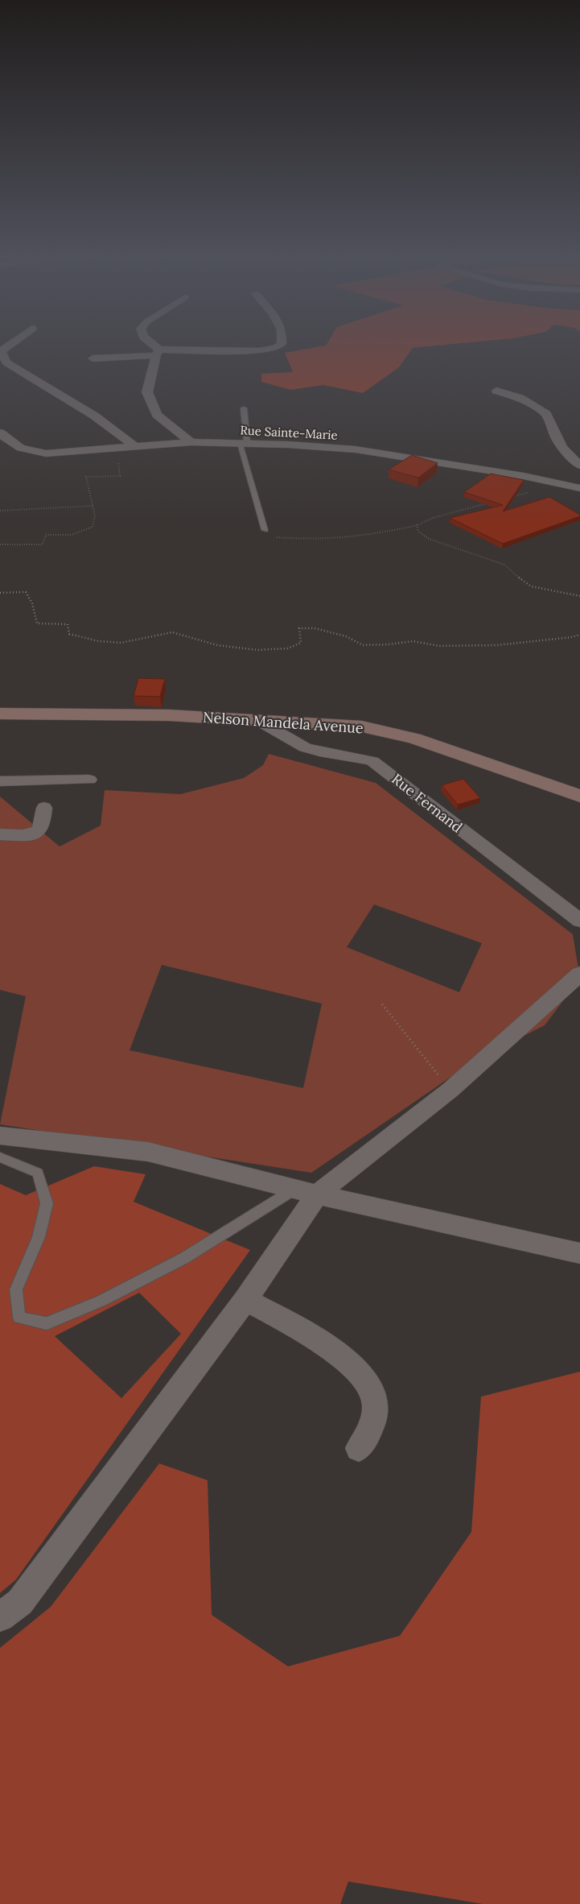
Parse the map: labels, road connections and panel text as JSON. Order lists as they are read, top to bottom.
{
  "streets": {
    "street": ["Rue Sainte-Marie", "Nelson Mandela Avenue", "Rue Fernand"]
  },
  "crossings": [
    ["Nelson Mandela Avenue", "Rue Fernand"]
  ]
}
